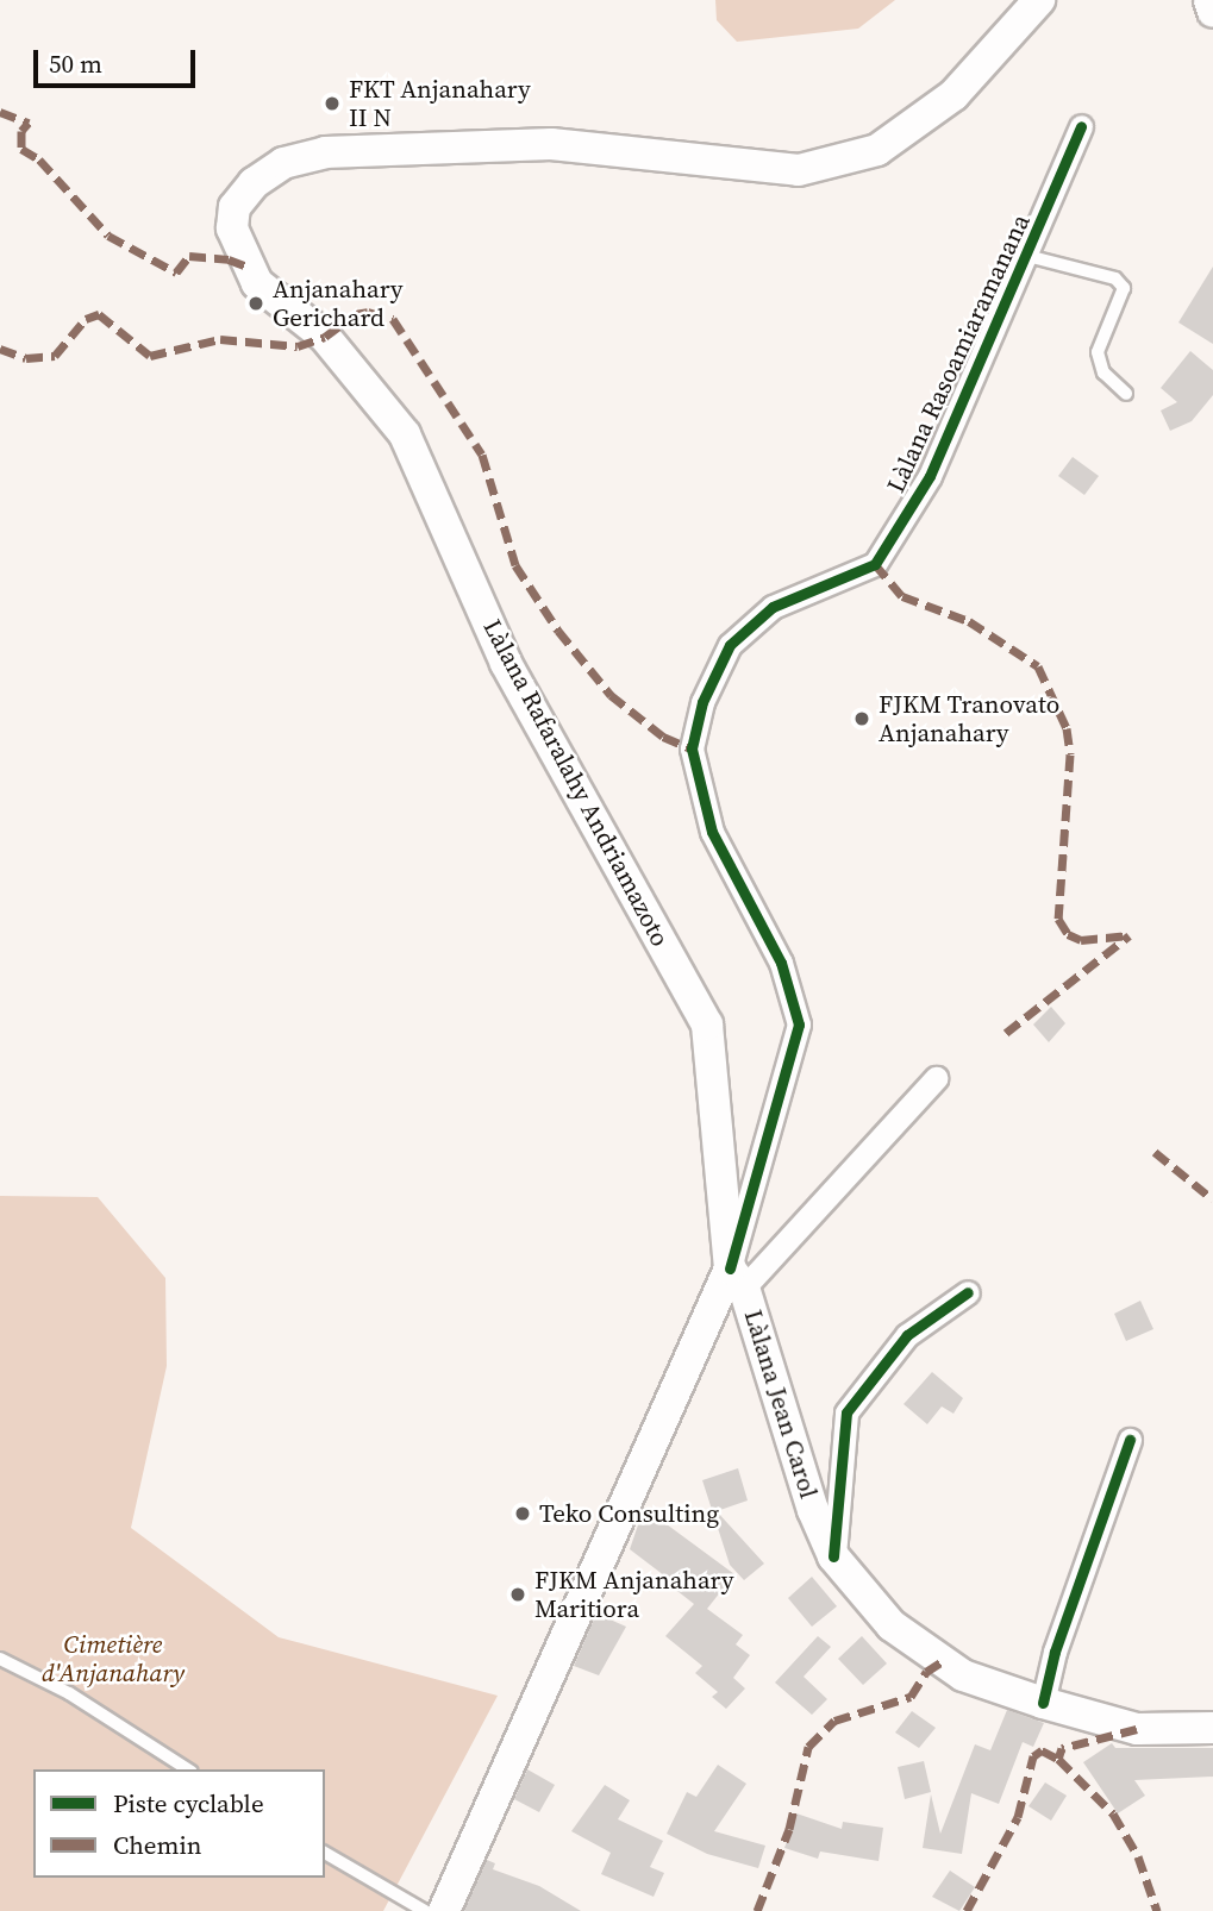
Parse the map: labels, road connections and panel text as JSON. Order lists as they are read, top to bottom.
{
  "streets": {
    "main road": ["Làlana Rasoamiaramanana", "Làlana Rafaralahy Andriamazoto", "Làlana Jean Carol"]
  },
  "crossings": [
    ["Làlana Rasoamiaramanana", "Làlana Rafaralahy Andriamazoto"],
    ["Làlana Rasoamiaramanana", "Làlana Jean Carol"],
    ["Làlana Rafaralahy Andriamazoto", "Làlana Jean Carol"]
  ],
  "parks": ["Cimetière d'Anjanahary"],
  "places": [
    "FKT Anjanahary II N",
    "Anjanahary Gerichard",
    "FJKM Tranovato Anjanahary",
    "Teko Consulting",
    "FJKM Anjanahary Maritiora"
  ],
  "legend": ["Piste cyclable", "Chemin"],
  "scale_bar": "50 m"
}
